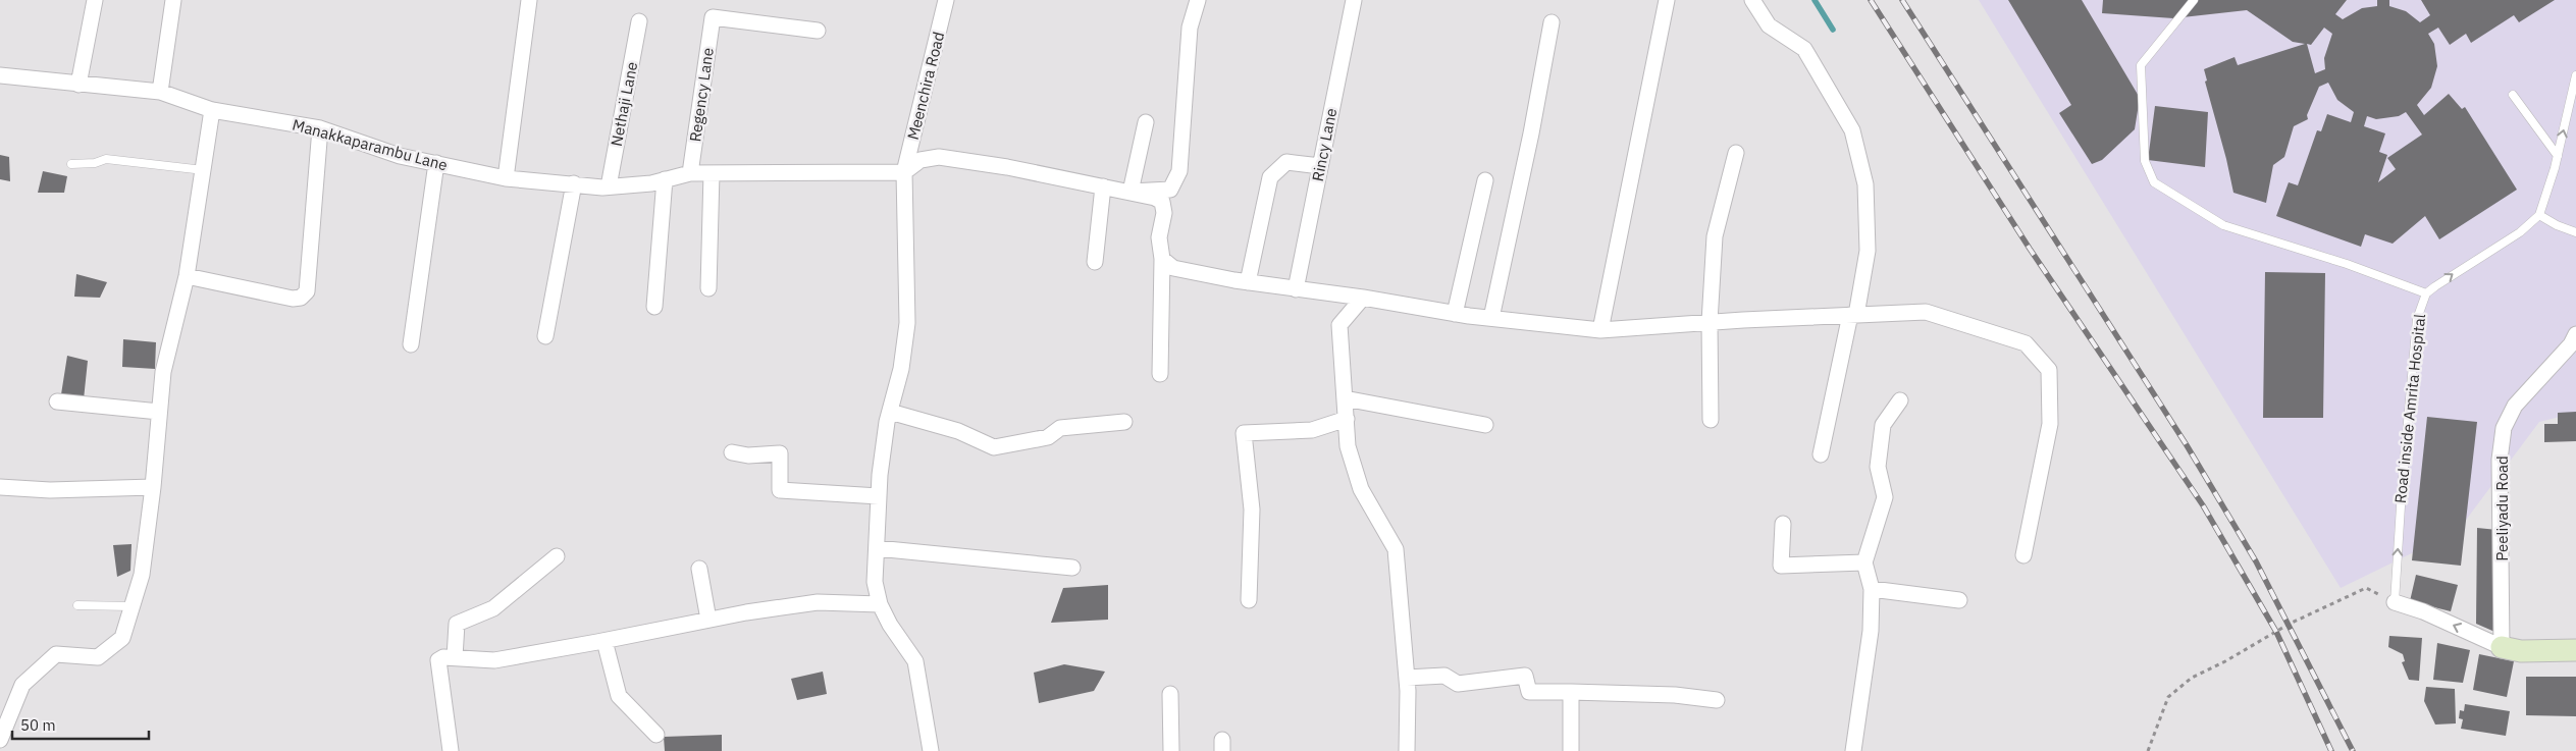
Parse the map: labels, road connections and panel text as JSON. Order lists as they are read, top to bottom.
{
  "streets": {
    "street": [
      "Meenchira Road",
      "Regency Lane",
      "Nethaji Lane",
      "Manakkaparambu Lane",
      "Rincy Lane",
      "Peeliyadu Road"
    ],
    "lane": ["Road inside Amrita Hospital"]
  },
  "crossings": [
    ["Meenchira Road", "Manakkaparambu Lane"],
    ["Regency Lane", "Manakkaparambu Lane"],
    ["Nethaji Lane", "Manakkaparambu Lane"]
  ],
  "one_way": ["Road inside Amrita Hospital"],
  "scale_bar": "50 m"
}
